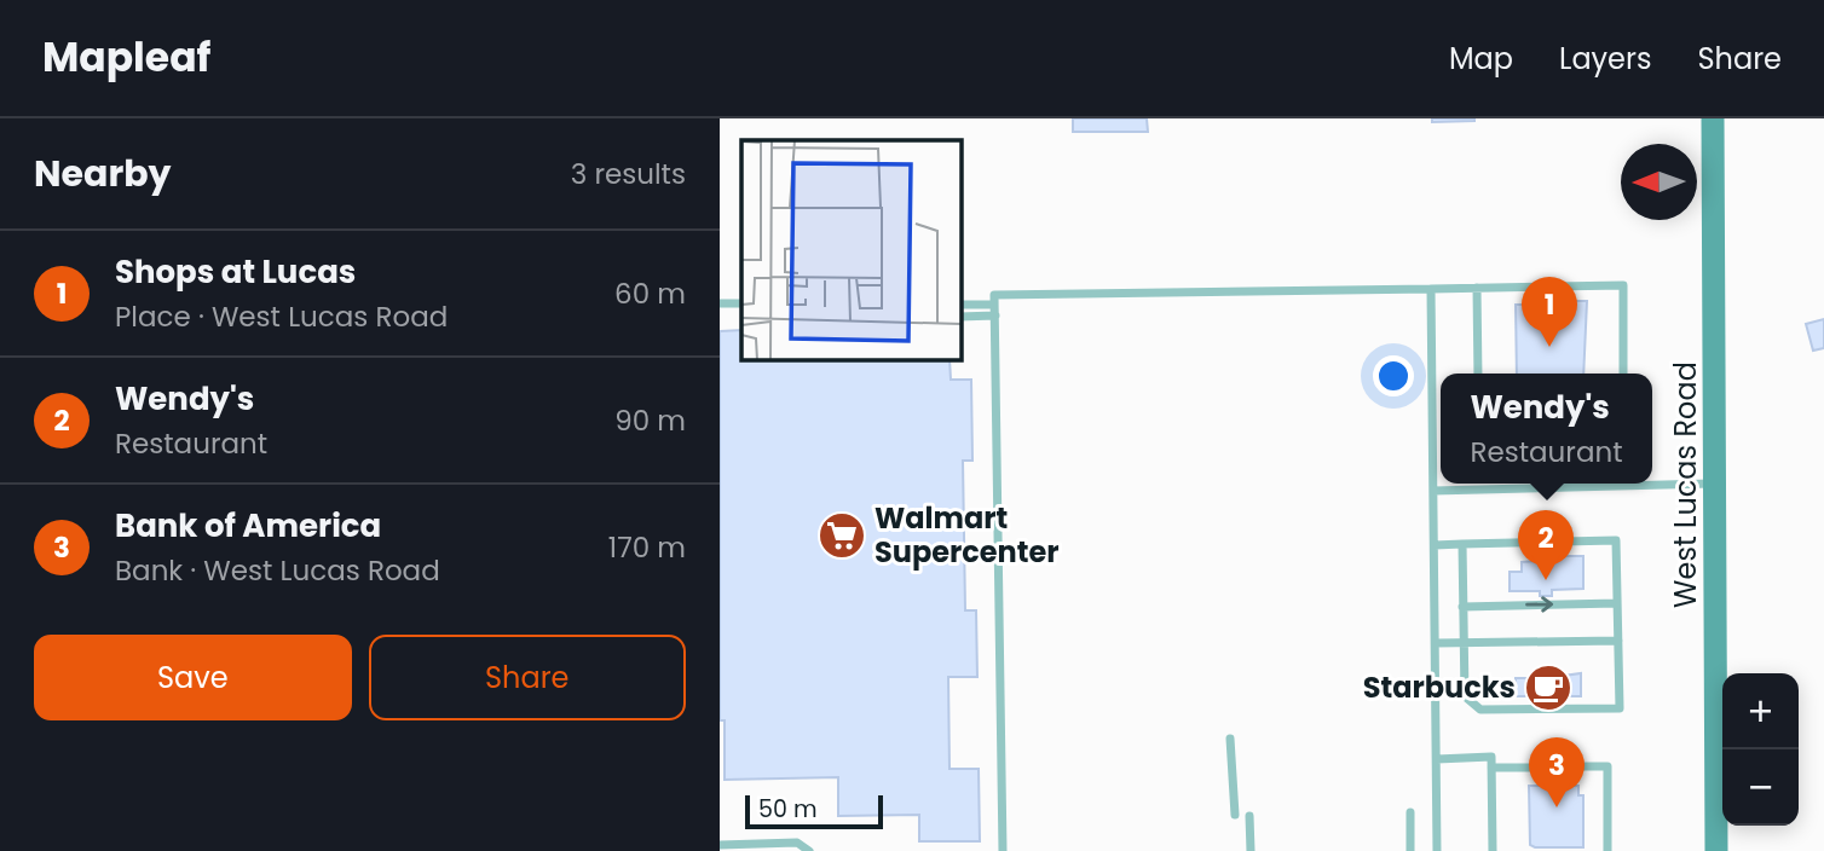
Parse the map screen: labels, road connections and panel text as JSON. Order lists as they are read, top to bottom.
{
  "streets": {
    "main road": ["West Lucas Road"]
  },
  "places": {
    "supermarket": ["Walmart Supercenter"],
    "cafe": ["Starbucks"]
  },
  "scale_bar": "50 m",
  "north": "left",
  "page": {
    "header": "Mapleaf",
    "nav": ["Map", "Layers", "Share"],
    "heading": ["Nearby", "3 results"],
    "list": [
      {
        "mark": "1",
        "name": "Shops at Lucas",
        "note": "Place · West Lucas Road",
        "value": "60 m"
      },
      {
        "mark": "2",
        "name": "Wendy's",
        "note": "Restaurant",
        "value": "90 m"
      },
      {
        "mark": "3",
        "name": "Bank of America",
        "note": "Bank · West Lucas Road",
        "value": "170 m"
      }
    ],
    "pins": ["1", "2", "3"],
    "popup": ["Wendy's", "Restaurant"],
    "buttons": ["Save", "Share"],
    "map_buttons": ["+", "−"],
    "scale": "50 m"
  }
}
